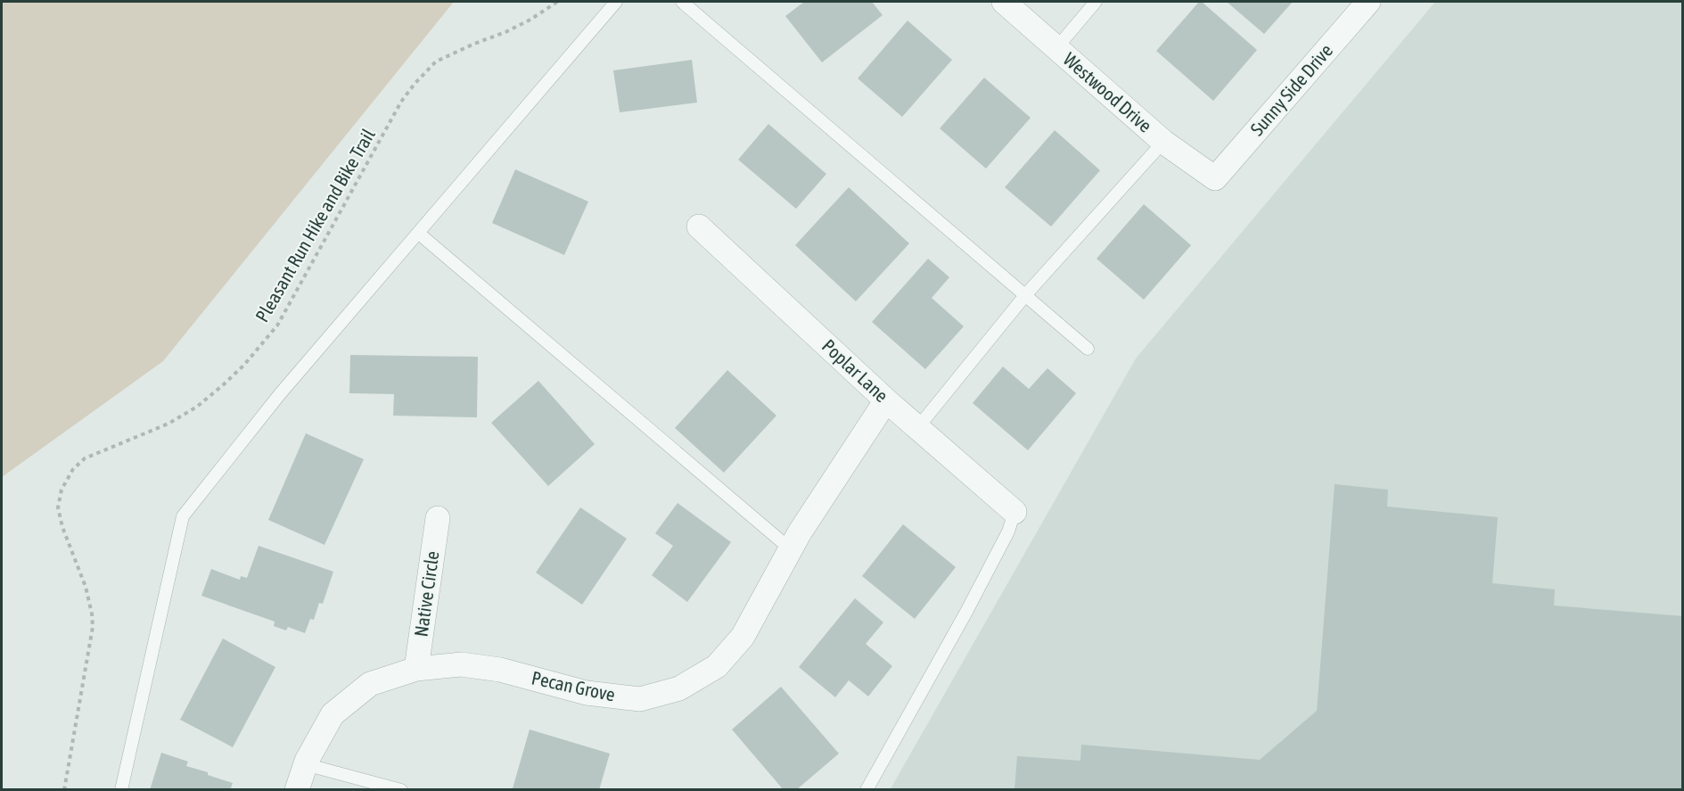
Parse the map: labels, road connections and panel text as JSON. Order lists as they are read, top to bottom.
{
  "streets": {
    "street": [
      "Sunny Side Drive",
      "Westwood Drive",
      "Poplar Lane",
      "Native Circle",
      "Pecan Grove"
    ],
    "path": ["Pleasant Run Hike and Bike Trail"]
  },
  "crossings": [
    ["Sunny Side Drive", "Westwood Drive"],
    ["Poplar Lane", "Pecan Grove"],
    ["Native Circle", "Pecan Grove"]
  ]
}
